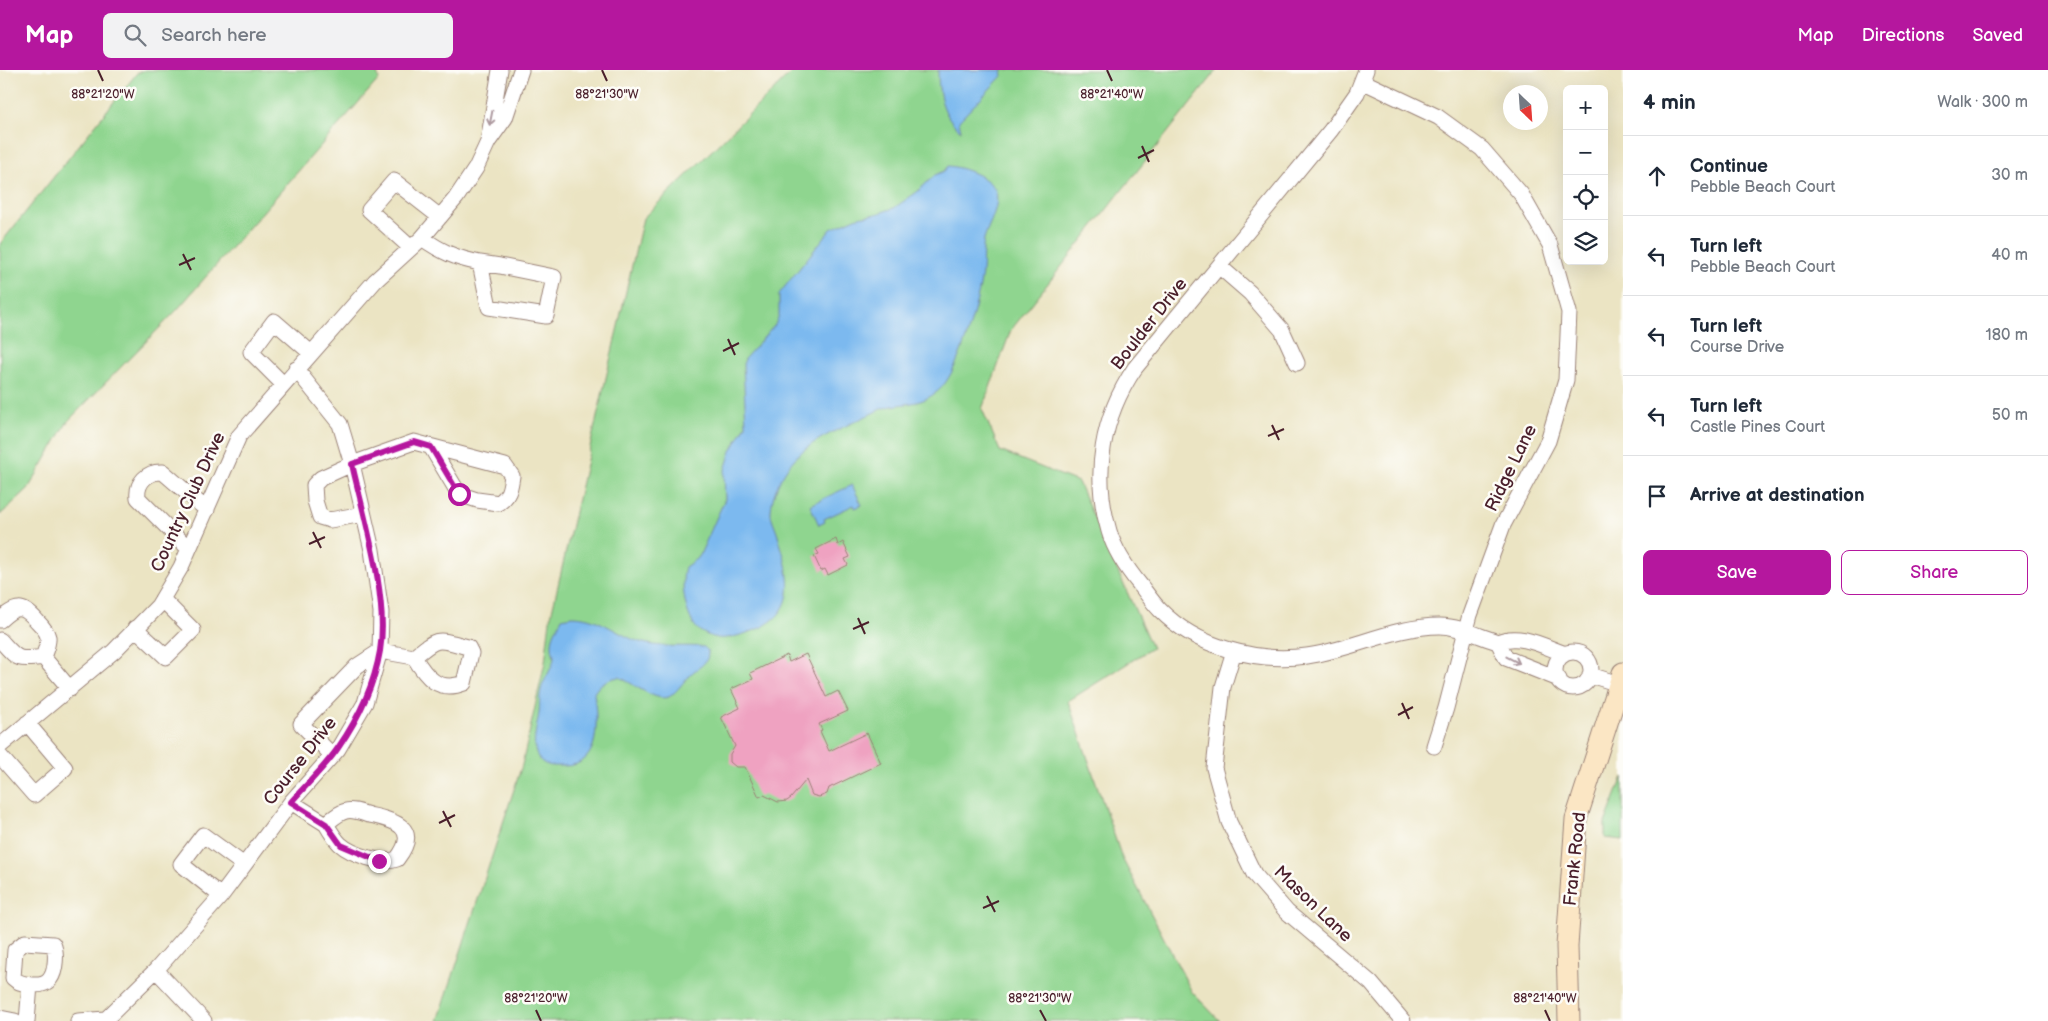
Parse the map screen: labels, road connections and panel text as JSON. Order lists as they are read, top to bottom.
{
  "streets": {
    "street": [
      "Boulder Drive",
      "Ridge Lane",
      "Country Club Drive",
      "Course Drive",
      "Frank Road",
      "Mason Lane"
    ]
  },
  "crossings": [
    ["Boulder Drive", "Ridge Lane"],
    ["Boulder Drive", "Mason Lane"],
    ["Country Club Drive", "Course Drive"]
  ],
  "north": "bottom right",
  "page": {
    "header": "Map",
    "search": "Search here",
    "nav": ["Map", "Directions", "Saved"],
    "heading": ["4 min", "Walk · 300 m"],
    "map_buttons": ["+", "−"],
    "list": [
      ["Continue", "Pebble Beach Court", "30 m"],
      ["Turn left", "Pebble Beach Court", "40 m"],
      ["Turn left", "Course Drive", "180 m"],
      ["Turn left", "Castle Pines Court", "50 m"],
      "Arrive at destination"
    ],
    "buttons": ["Save", "Share"]
  },
  "coordinates": ["88°21'20\"W", "88°21'30\"W", "88°21'40\"W"]
}
